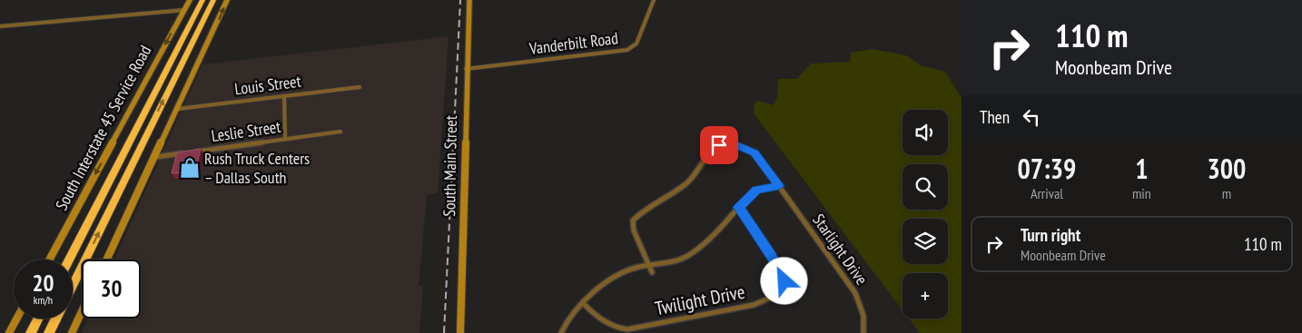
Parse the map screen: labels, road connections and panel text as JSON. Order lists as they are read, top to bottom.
{
  "streets": {
    "main road": ["South Interstate 45 Service Road", "South Main Street"],
    "street": [
      "Vanderbilt Road",
      "Louis Street",
      "Leslie Street",
      "Starlight Drive",
      "Twilight Drive"
    ]
  },
  "crossings": [
    ["Vanderbilt Road", "South Main Street"]
  ],
  "places": {
    "shop": ["Rush Truck Centers – Dallas South"]
  },
  "page": {
    "turn": ["110 m", "Moonbeam Drive"],
    "then": "Then",
    "map_buttons": "+",
    "eta": [
      "07:39",
      "Arrival",
      "1",
      "min",
      "300",
      "m"
    ],
    "list": [
      {
        "name": "Turn right",
        "note": "Moonbeam Drive",
        "value": "110 m"
      }
    ],
    "speed": "20 km/h",
    "limit": "30"
  }
}
